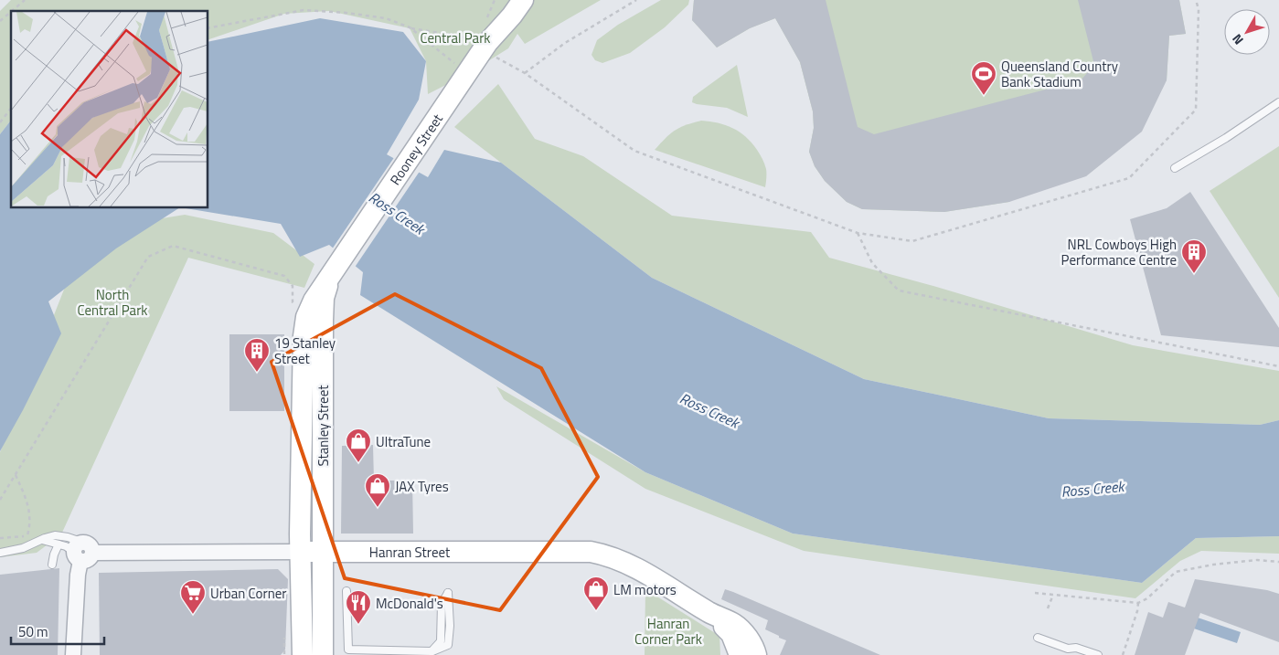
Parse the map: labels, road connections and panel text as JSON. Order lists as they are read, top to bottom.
{
  "streets": {
    "main road": ["Rooney Street", "Stanley Street", "Hanran Street"]
  },
  "crossings": [
    ["Rooney Street", "Stanley Street"],
    ["Stanley Street", "Hanran Street"]
  ],
  "water": ["Ross Creek"],
  "parks": ["Central Park", "North Central Park", "Hanran Corner Park"],
  "places": {
    "sports": ["Queensland Country Bank Stadium"],
    "building": ["NRL Cowboys High Performance Centre", "19 Stanley Street"],
    "shop": ["UltraTune", "JAX Tyres", "LM motors"],
    "supermarket": ["Urban Corner"],
    "restaurant": ["McDonald's"]
  },
  "scale_bar": "50 m",
  "north": "bottom left"
}
